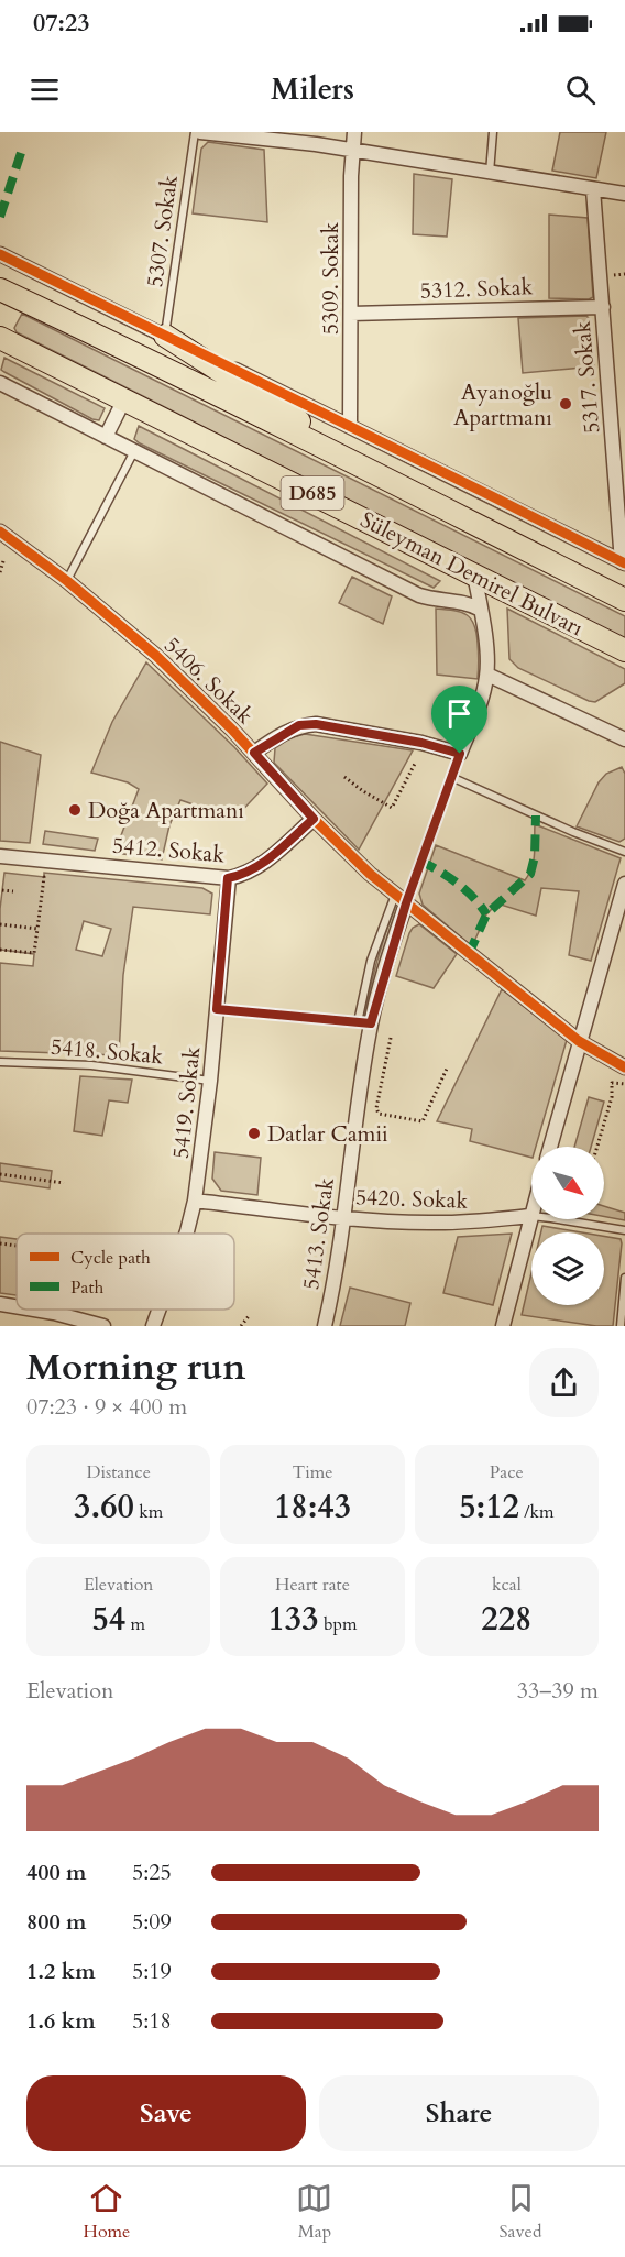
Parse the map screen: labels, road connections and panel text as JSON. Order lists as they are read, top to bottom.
{
  "streets": {
    "highway": ["D685", "Süleyman Demirel Bulvarı"],
    "street": [
      "5309. Sokak",
      "5312. Sokak",
      "5317. Sokak",
      "5406. Sokak",
      "5412. Sokak",
      "5419. Sokak",
      "5420. Sokak",
      "5413. Sokak"
    ],
    "lane": ["5307. Sokak", "5418. Sokak"]
  },
  "crossings": [
    ["5309. Sokak", "5312. Sokak"],
    ["5312. Sokak", "5317. Sokak"],
    ["Süleyman Demirel Bulvarı", "5413. Sokak"],
    ["5406. Sokak", "5412. Sokak"],
    ["5406. Sokak", "5413. Sokak"],
    ["5412. Sokak", "5419. Sokak"],
    ["5418. Sokak", "5419. Sokak"],
    ["5419. Sokak", "5420. Sokak"],
    ["5420. Sokak", "5413. Sokak"]
  ],
  "places": ["Ayanoğlu Apartmanı", "Doğa Apartmanı", "Datlar Camii"],
  "legend": ["Cycle path", "Path"],
  "north": "bottom right",
  "page": {
    "status": "07:23",
    "header": "Milers",
    "heading": ["Morning run", "07:23 · 9 × 400 m"],
    "stats": [
      ["Distance", "3.60 km"],
      ["Time", "18:43"],
      ["Pace", "5:12 /km"],
      ["Elevation", "54 m"],
      ["Heart rate", "133 bpm"],
      ["kcal", "228"]
    ],
    "chart": ["Elevation", "33–39 m"],
    "list": [
      {
        "name": "400 m",
        "note": "5:25"
      },
      {
        "name": "800 m",
        "note": "5:09"
      },
      {
        "name": "1.2 km",
        "note": "5:19"
      },
      {
        "name": "1.6 km",
        "note": "5:18"
      }
    ],
    "buttons": ["Save", "Share"],
    "tabs": ["Home", "Map", "Saved"]
  }
}
